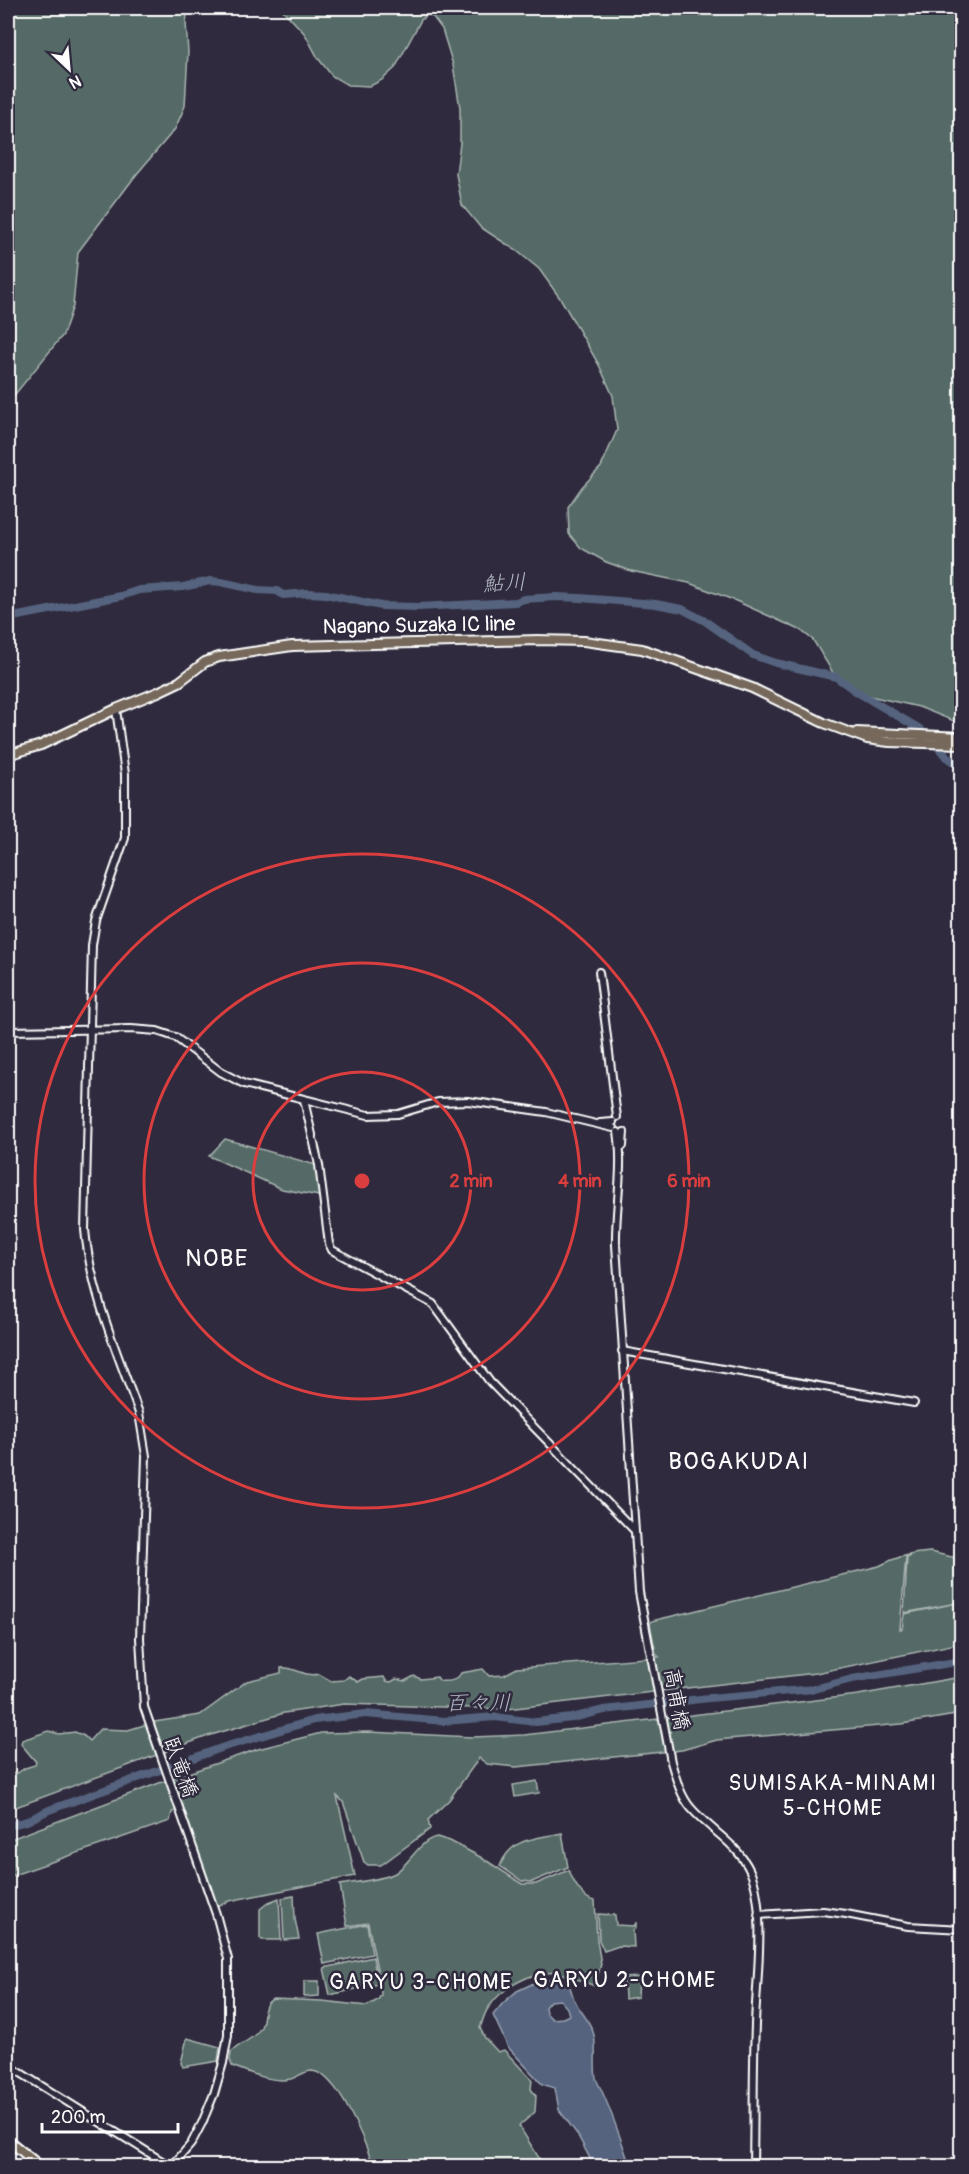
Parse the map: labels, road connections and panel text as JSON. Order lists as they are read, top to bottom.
{
  "streets": {
    "main road": ["Nagano Suzaka IC line"],
    "street": ["高甫橋", "臥竜橋"]
  },
  "crossings": [
    ["Nagano Suzaka IC line", "臥竜橋"]
  ],
  "districts": [
    "NOBE",
    "BOGAKUDAI",
    "SUMISAKA-MINAMI 5-CHOME",
    "GARYU 2-CHOME",
    "GARYU 3-CHOME"
  ],
  "water": ["鮎川", "百々川"],
  "scale_bar": "200 m",
  "north": "bottom right",
  "rings": ["2 min", "4 min", "6 min"]
}
